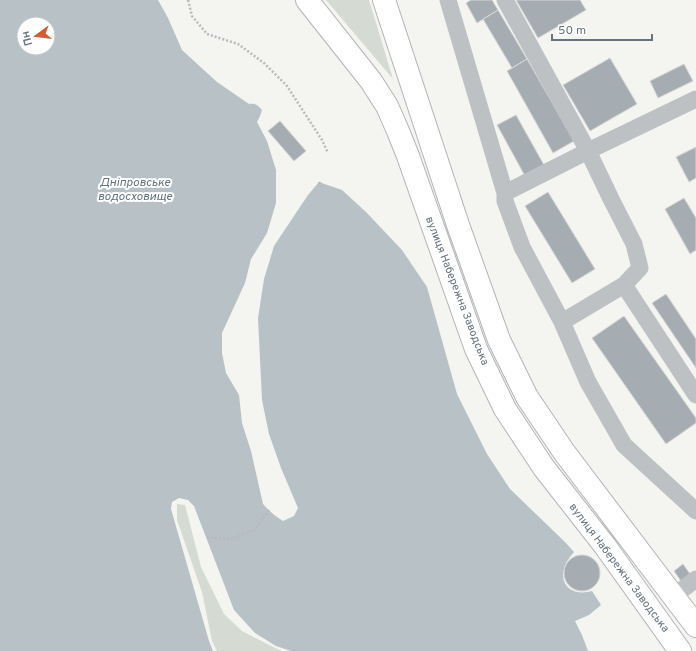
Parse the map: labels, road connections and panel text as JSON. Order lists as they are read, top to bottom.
{
  "streets": {
    "main road": ["вулиця Набережна Заводська"]
  },
  "water": ["Дніпровське водосховище"],
  "scale_bar": "50 m",
  "north": "left"
}
